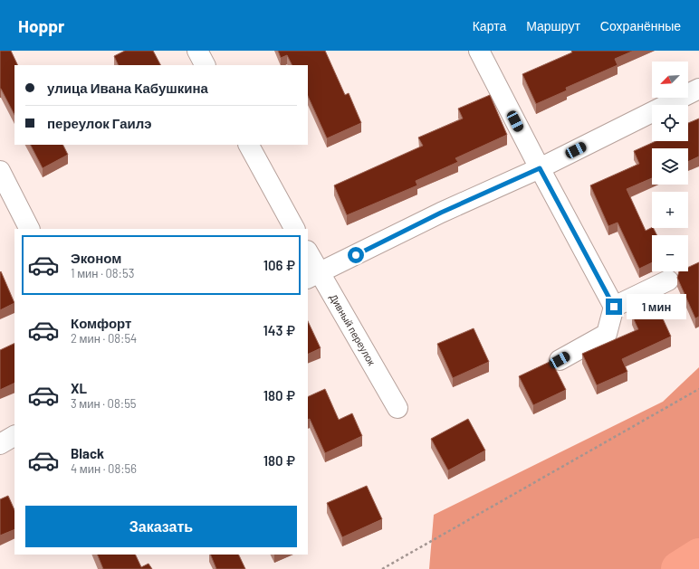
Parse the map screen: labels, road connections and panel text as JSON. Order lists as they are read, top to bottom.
{
  "streets": {
    "street": ["Дивный переулок"]
  },
  "north": "bottom left",
  "page": {
    "header": "Hoppr",
    "nav": ["Карта", "Маршрут", "Сохранённые"],
    "map_buttons": ["+", "−"],
    "banner": ["улица Ивана Кабушкина", "переулок Гаилэ"],
    "list": [
      {
        "name": "Эконом",
        "note": "1 мин · 08:53",
        "value": "106 ₽"
      },
      {
        "name": "Комфорт",
        "note": "2 мин · 08:54",
        "value": "143 ₽"
      },
      {
        "name": "XL",
        "note": "3 мин · 08:55",
        "value": "180 ₽"
      },
      {
        "name": "Black",
        "note": "4 мин · 08:56",
        "value": "180 ₽"
      }
    ],
    "bubble": "1 мин",
    "buttons": "Заказать"
  }
}
